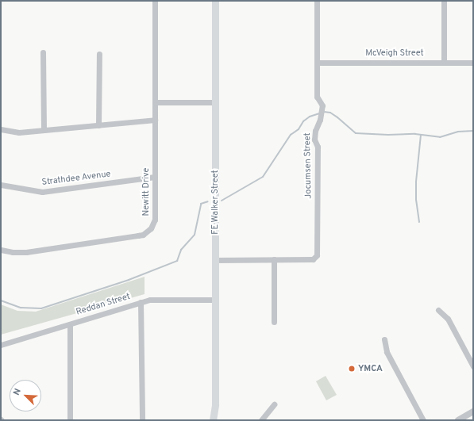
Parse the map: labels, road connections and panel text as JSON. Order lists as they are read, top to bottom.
{
  "streets": {
    "main road": ["FE Walker Street"],
    "street": [
      "McVeigh Street",
      "Jocumsen Street",
      "Strathdee Avenue",
      "Newitt Drive",
      "Reddan Street"
    ]
  },
  "crossings": [
    ["McVeigh Street", "Jocumsen Street"],
    ["Strathdee Avenue", "Newitt Drive"],
    ["FE Walker Street", "Reddan Street"]
  ],
  "places": ["YMCA"],
  "north": "top left"
}
